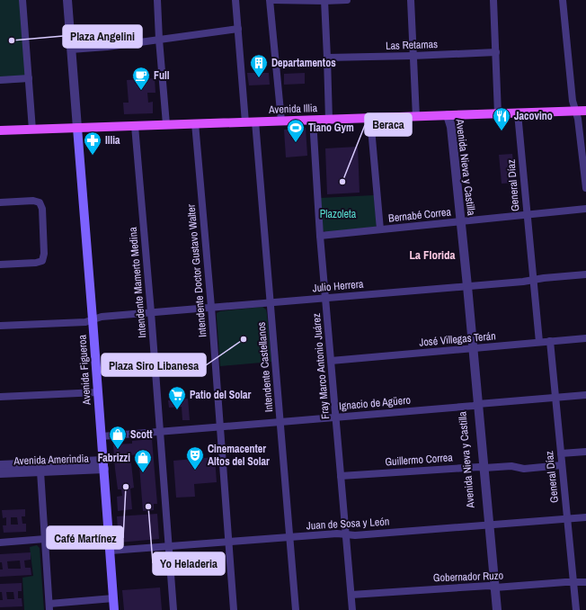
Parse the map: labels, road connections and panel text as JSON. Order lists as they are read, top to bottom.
{
  "streets": {
    "main road": ["Avenida Illia", "Avenida Figueroa"],
    "street": [
      "Las Retamas",
      "Avenida Nieva y Castilla",
      "General Díaz",
      "Bernabé Correa",
      "Intendente Doctor Gustavo Walter",
      "Intendente Mamerto Medina",
      "Julio Herrera",
      "José Villegas Terán",
      "Fray Marco Antonio Juárez",
      "Intendente Castellanos",
      "Ignacio de Agüero",
      "Avenida Amerindia",
      "Guillermo Correa",
      "Juan de Sosa y León",
      "Gobernador Ruzo"
    ]
  },
  "crossings": [
    ["Avenida Illia", "Avenida Nieva y Castilla"],
    ["Avenida Illia", "General Díaz"],
    ["Avenida Illia", "Intendente Doctor Gustavo Walter"],
    ["Avenida Illia", "Intendente Mamerto Medina"],
    ["Avenida Illia", "Fray Marco Antonio Juárez"],
    ["Avenida Illia", "Intendente Castellanos"],
    ["Avenida Illia", "Avenida Figueroa"],
    ["Avenida Nieva y Castilla", "Bernabé Correa"],
    ["Avenida Nieva y Castilla", "Julio Herrera"],
    ["Avenida Nieva y Castilla", "José Villegas Terán"],
    ["Avenida Nieva y Castilla", "Ignacio de Agüero"],
    ["Avenida Nieva y Castilla", "Guillermo Correa"],
    ["Avenida Nieva y Castilla", "Juan de Sosa y León"],
    ["Avenida Nieva y Castilla", "Gobernador Ruzo"],
    ["General Díaz", "Bernabé Correa"],
    ["General Díaz", "Julio Herrera"],
    ["General Díaz", "José Villegas Terán"],
    ["General Díaz", "Ignacio de Agüero"],
    ["General Díaz", "Guillermo Correa"],
    ["General Díaz", "Juan de Sosa y León"],
    ["General Díaz", "Gobernador Ruzo"],
    ["Bernabé Correa", "Fray Marco Antonio Juárez"],
    ["Intendente Doctor Gustavo Walter", "Julio Herrera"],
    ["Intendente Doctor Gustavo Walter", "Ignacio de Agüero"],
    ["Intendente Doctor Gustavo Walter", "Juan de Sosa y León"],
    ["Intendente Mamerto Medina", "Julio Herrera"],
    ["Intendente Mamerto Medina", "Ignacio de Agüero"],
    ["Intendente Mamerto Medina", "Juan de Sosa y León"],
    ["Julio Herrera", "Fray Marco Antonio Juárez"],
    ["Julio Herrera", "Intendente Castellanos"],
    ["Julio Herrera", "Avenida Figueroa"],
    ["José Villegas Terán", "Fray Marco Antonio Juárez"],
    ["Fray Marco Antonio Juárez", "Ignacio de Agüero"],
    ["Fray Marco Antonio Juárez", "Guillermo Correa"],
    ["Fray Marco Antonio Juárez", "Juan de Sosa y León"],
    ["Fray Marco Antonio Juárez", "Gobernador Ruzo"],
    ["Intendente Castellanos", "Ignacio de Agüero"],
    ["Intendente Castellanos", "Juan de Sosa y León"],
    ["Avenida Figueroa", "Ignacio de Agüero"],
    ["Avenida Figueroa", "Avenida Amerindia"],
    ["Avenida Figueroa", "Juan de Sosa y León"]
  ],
  "districts": ["La Florida"],
  "parks": ["Plazoleta"],
  "places": {
    "other": [
      "Plaza Angelini",
      "Beraca",
      "Plaza Siro Libanesa",
      "Café Martínez",
      "Yo Heladeria"
    ],
    "building": ["Departamentos"],
    "cafe": ["Full"],
    "restaurant": ["Jacovino"],
    "sports": ["Tiano Gym"],
    "pharmacy": ["Illia"],
    "supermarket": ["Patio del Solar"],
    "shop": ["Scott", "Fabrizzi"],
    "theatre": ["Cinemacenter Altos del Solar"]
  }
}
